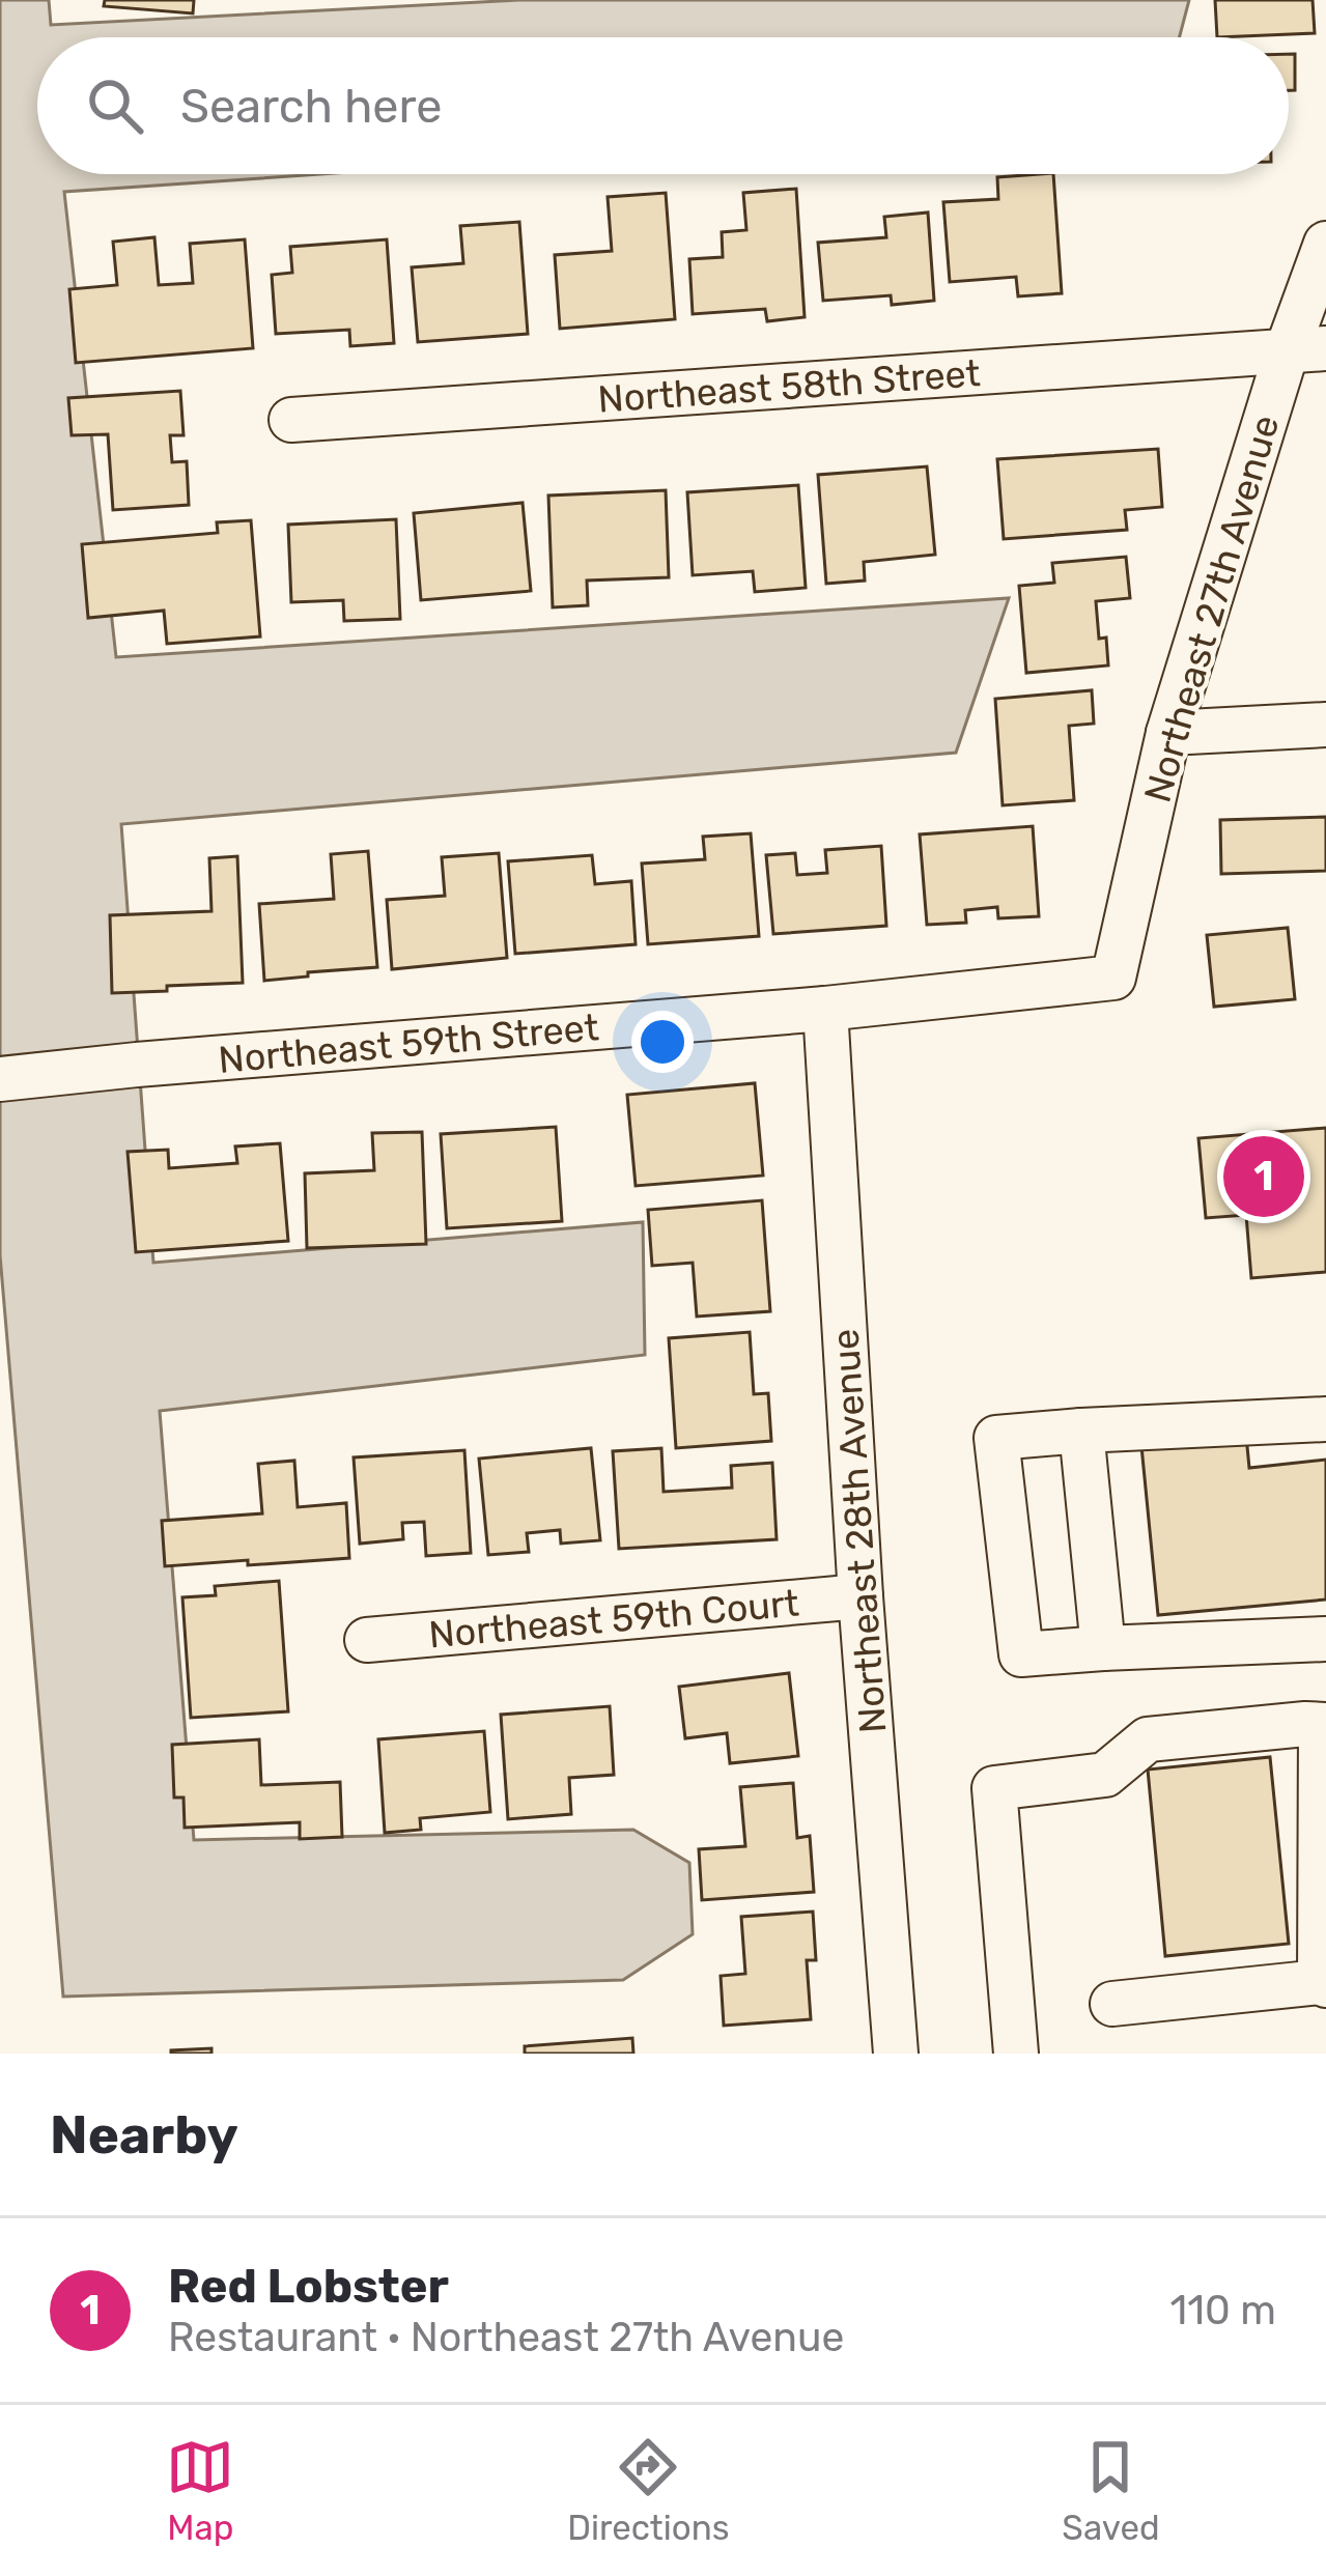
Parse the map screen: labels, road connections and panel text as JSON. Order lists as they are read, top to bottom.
{
  "streets": {
    "street": [
      "Northeast 58th Street",
      "Northeast 27th Avenue",
      "Northeast 59th Street",
      "Northeast 28th Avenue",
      "Northeast 59th Court"
    ]
  },
  "crossings": [
    ["Northeast 58th Street", "Northeast 27th Avenue"],
    ["Northeast 27th Avenue", "Northeast 59th Street"],
    ["Northeast 59th Street", "Northeast 28th Avenue"],
    ["Northeast 28th Avenue", "Northeast 59th Court"]
  ],
  "page": {
    "search": "Search here",
    "pins": "1",
    "heading": "Nearby",
    "list": [
      {
        "mark": "1",
        "name": "Red Lobster",
        "note": "Restaurant · Northeast 27th Avenue",
        "value": "110 m"
      }
    ],
    "nav": ["Map", "Directions", "Saved"]
  }
}
